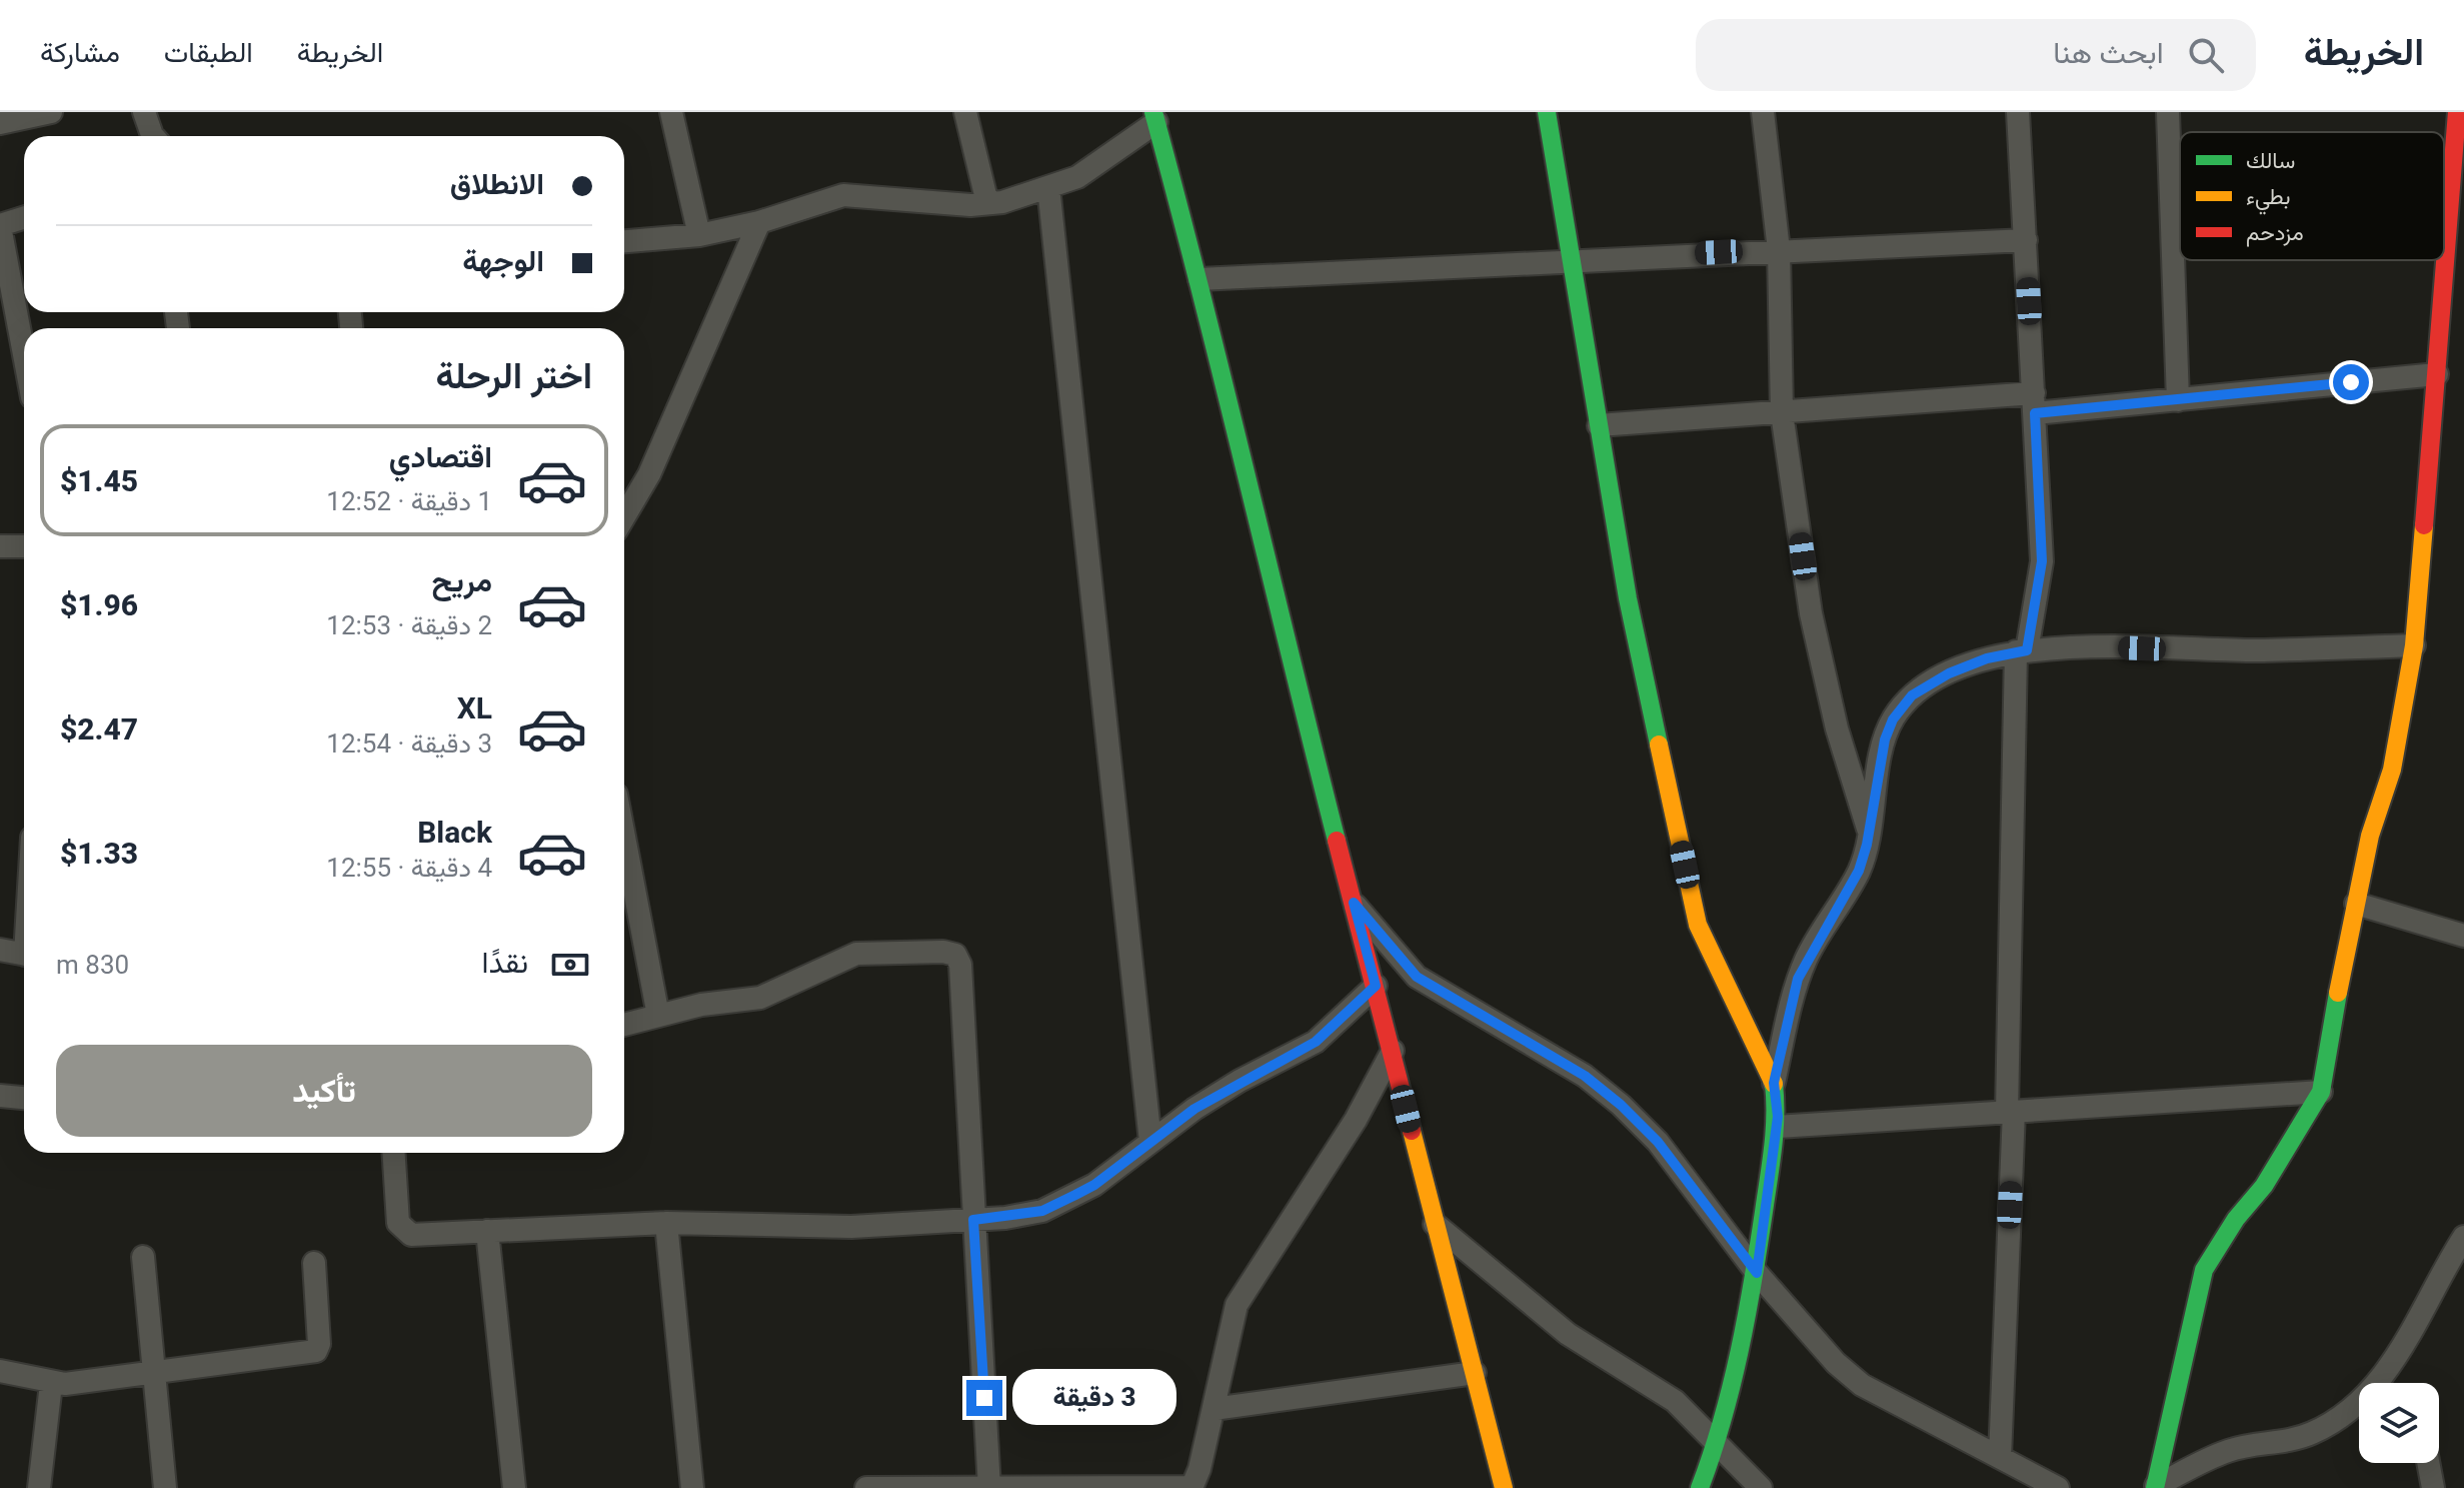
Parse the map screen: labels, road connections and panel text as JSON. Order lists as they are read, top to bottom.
{
  "legend": ["سالك", "بطيء", "مزدحم"],
  "page": {
    "header": "الخريطة",
    "search": "ابحث هنا",
    "nav": ["الخريطة", "الطبقات", "مشاركة"],
    "banner": ["الانطلاق", "الوجهة"],
    "heading": "اختر الرحلة",
    "list": [
      {
        "name": "اقتصادي",
        "note": "1 دقيقة · 12:52",
        "value": "$1.45"
      },
      {
        "name": "مريح",
        "note": "2 دقيقة · 12:53",
        "value": "$1.96"
      },
      {
        "name": "XL",
        "note": "3 دقيقة · 12:54",
        "value": "$2.47"
      },
      {
        "name": "Black",
        "note": "4 دقيقة · 12:55",
        "value": "$1.33"
      }
    ],
    "pay": ["نقدًا", "830 m"],
    "buttons": "تأكيد",
    "bubble": "3 دقيقة"
  }
}
